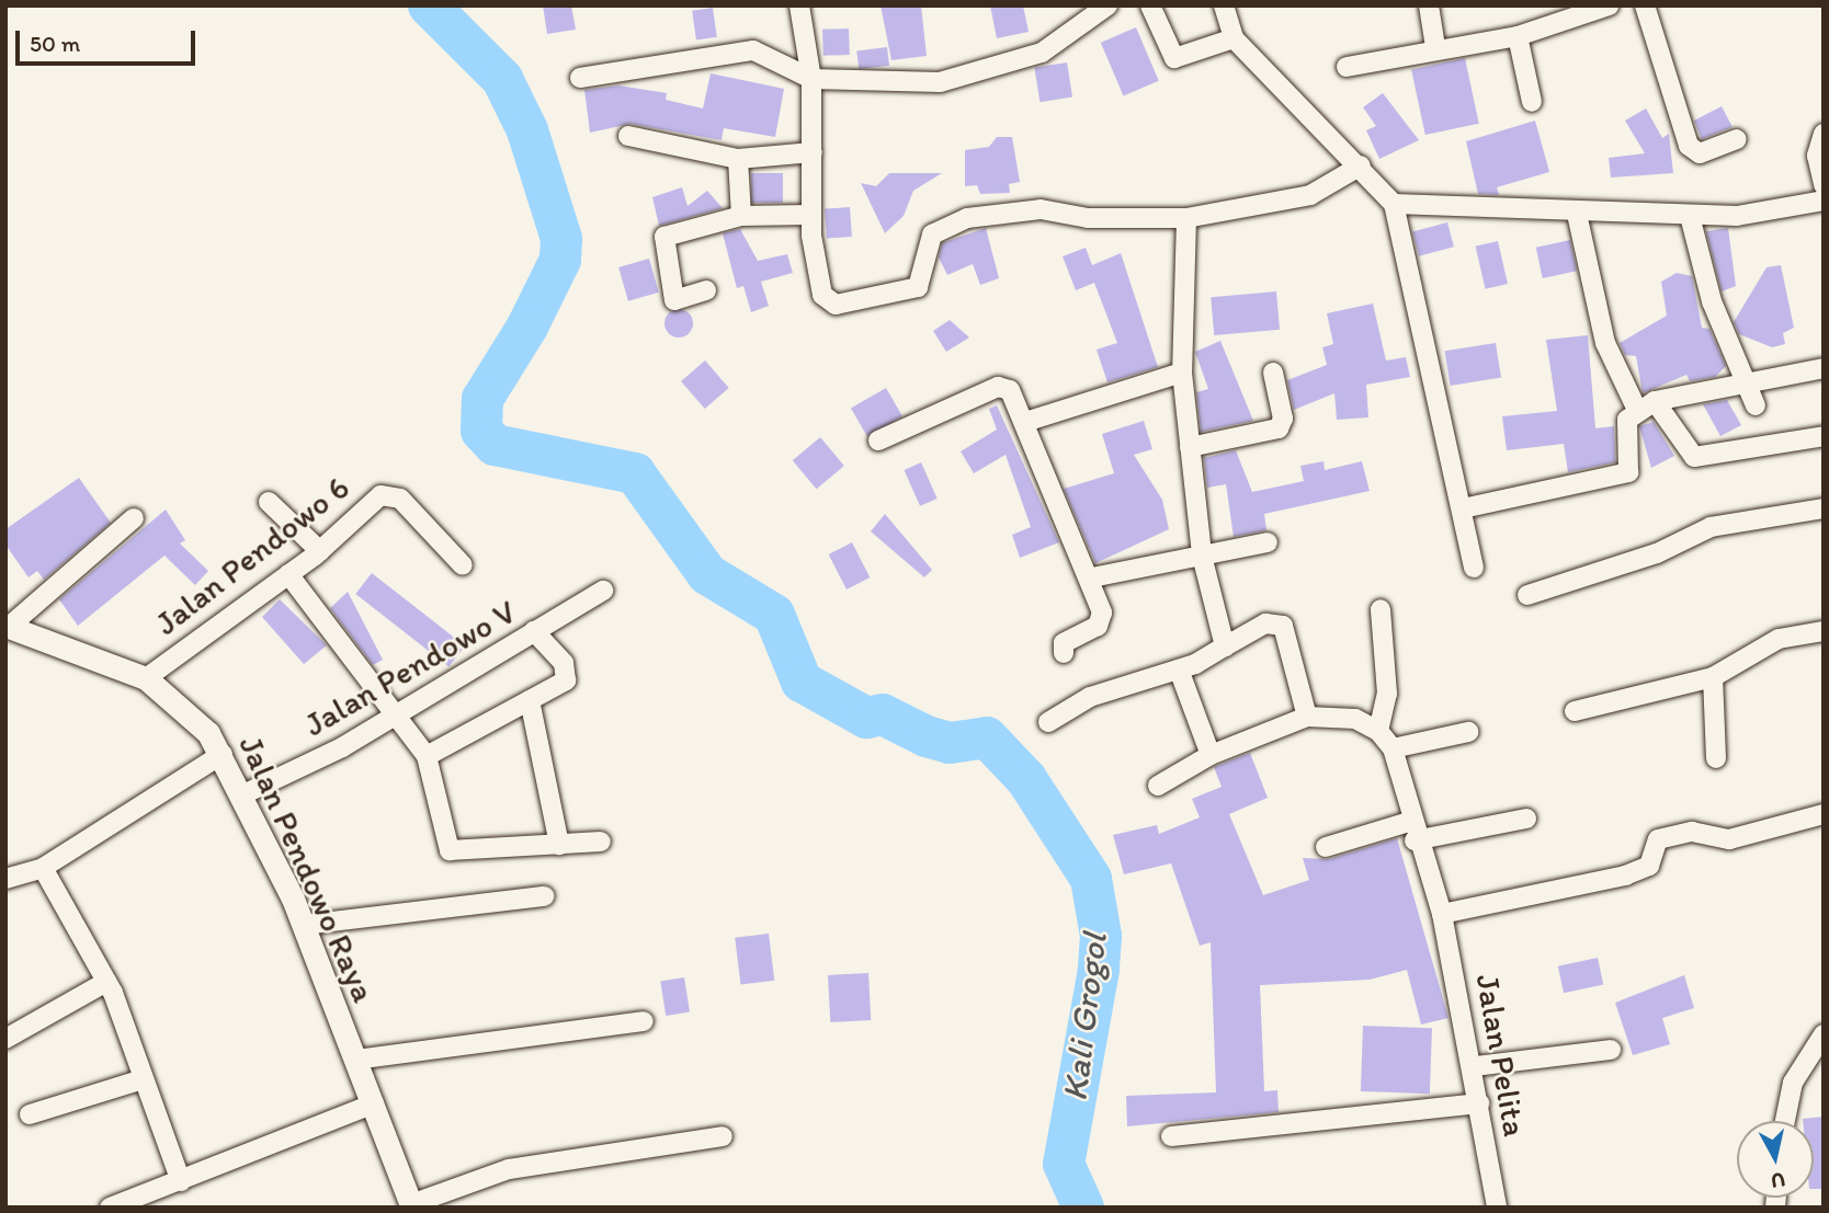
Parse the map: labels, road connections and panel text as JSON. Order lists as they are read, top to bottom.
{
  "streets": {
    "street": [
      "Jalan Pendowo 6",
      "Jalan Pendowo V",
      "Jalan Pendowo Raya",
      "Jalan Pelita"
    ]
  },
  "crossings": [
    ["Jalan Pendowo 6", "Jalan Pendowo Raya"],
    ["Jalan Pendowo V", "Jalan Pendowo Raya"]
  ],
  "water": ["Kali Grogol"],
  "scale_bar": "50 m",
  "north": "bottom"
}
